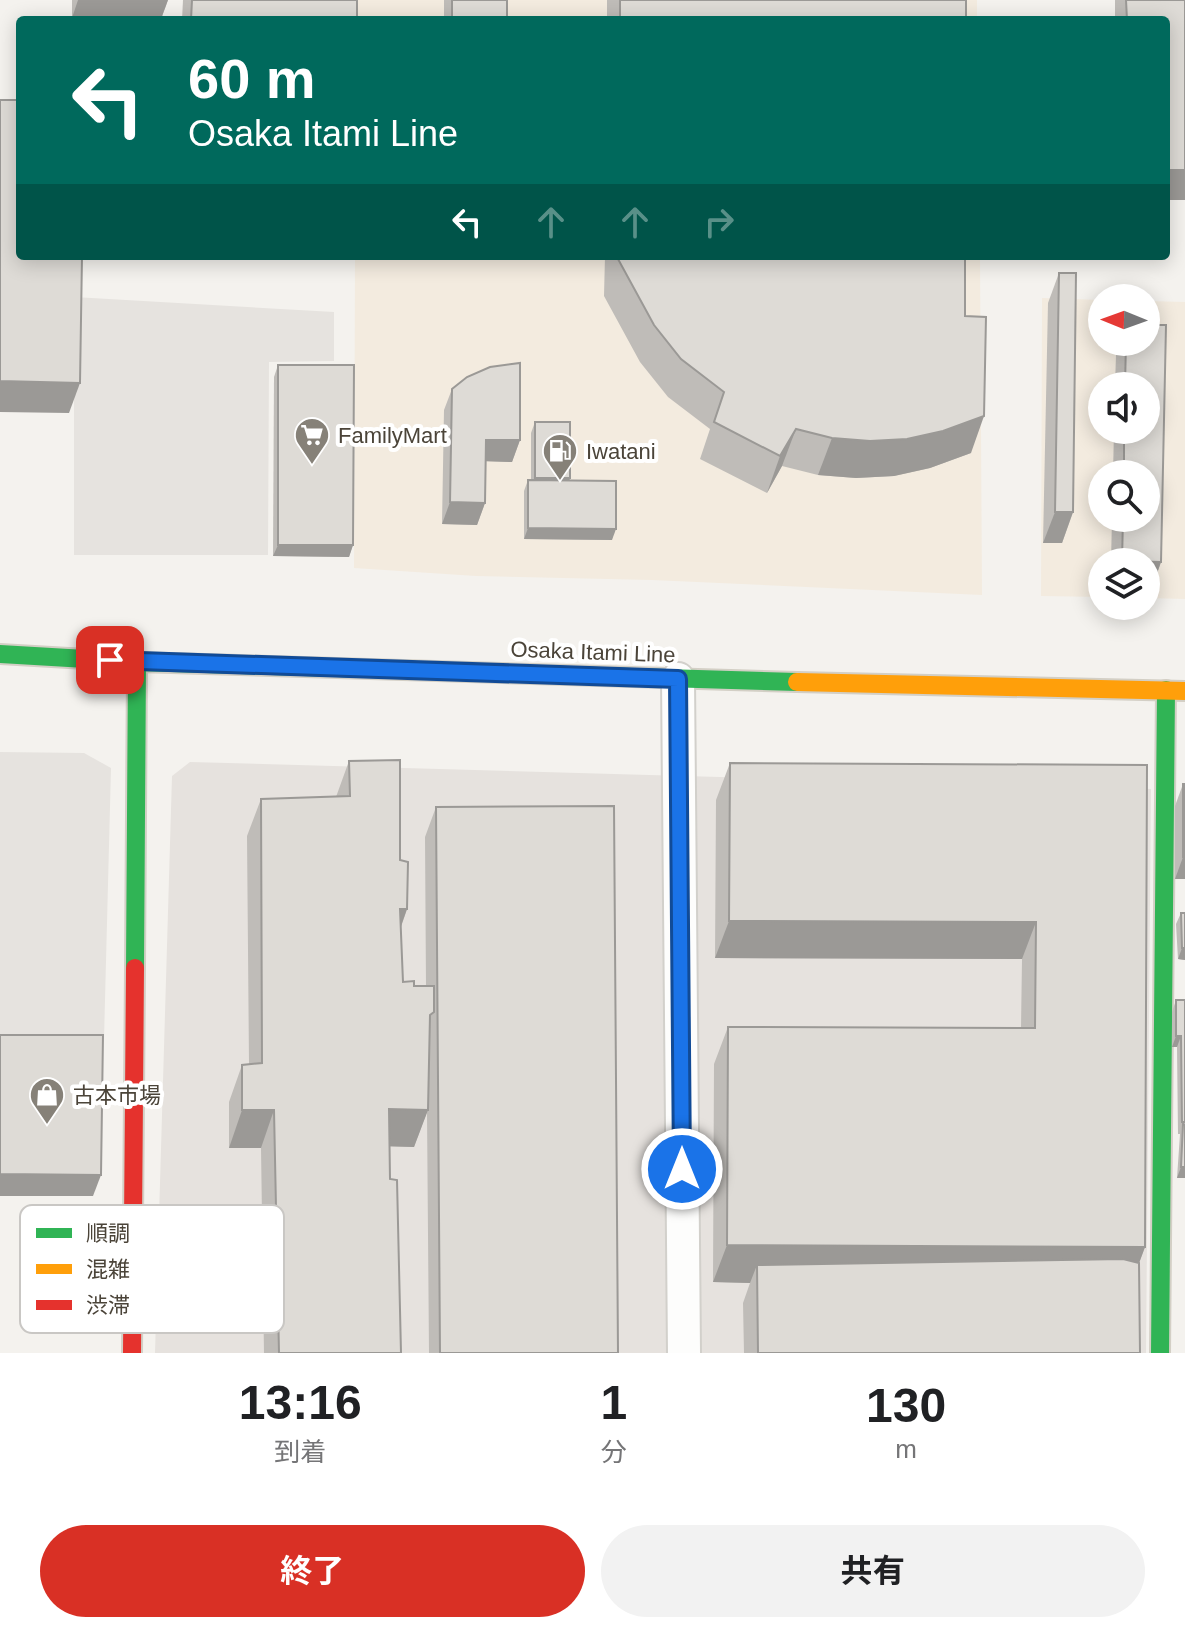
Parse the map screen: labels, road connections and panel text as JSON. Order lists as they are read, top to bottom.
{
  "streets": {
    "street": ["Osaka Itami Line"]
  },
  "places": {
    "supermarket": ["FamilyMart"],
    "fuel station": ["Iwatani"],
    "shop": ["古本市場"]
  },
  "legend": ["順調", "混雑", "渋滞"],
  "north": "left",
  "page": {
    "turn": ["60 m", "Osaka Itami Line"],
    "eta": [
      "13:16",
      "到着",
      "1",
      "分",
      "130",
      "m"
    ],
    "buttons": ["終了", "共有"]
  }
}
